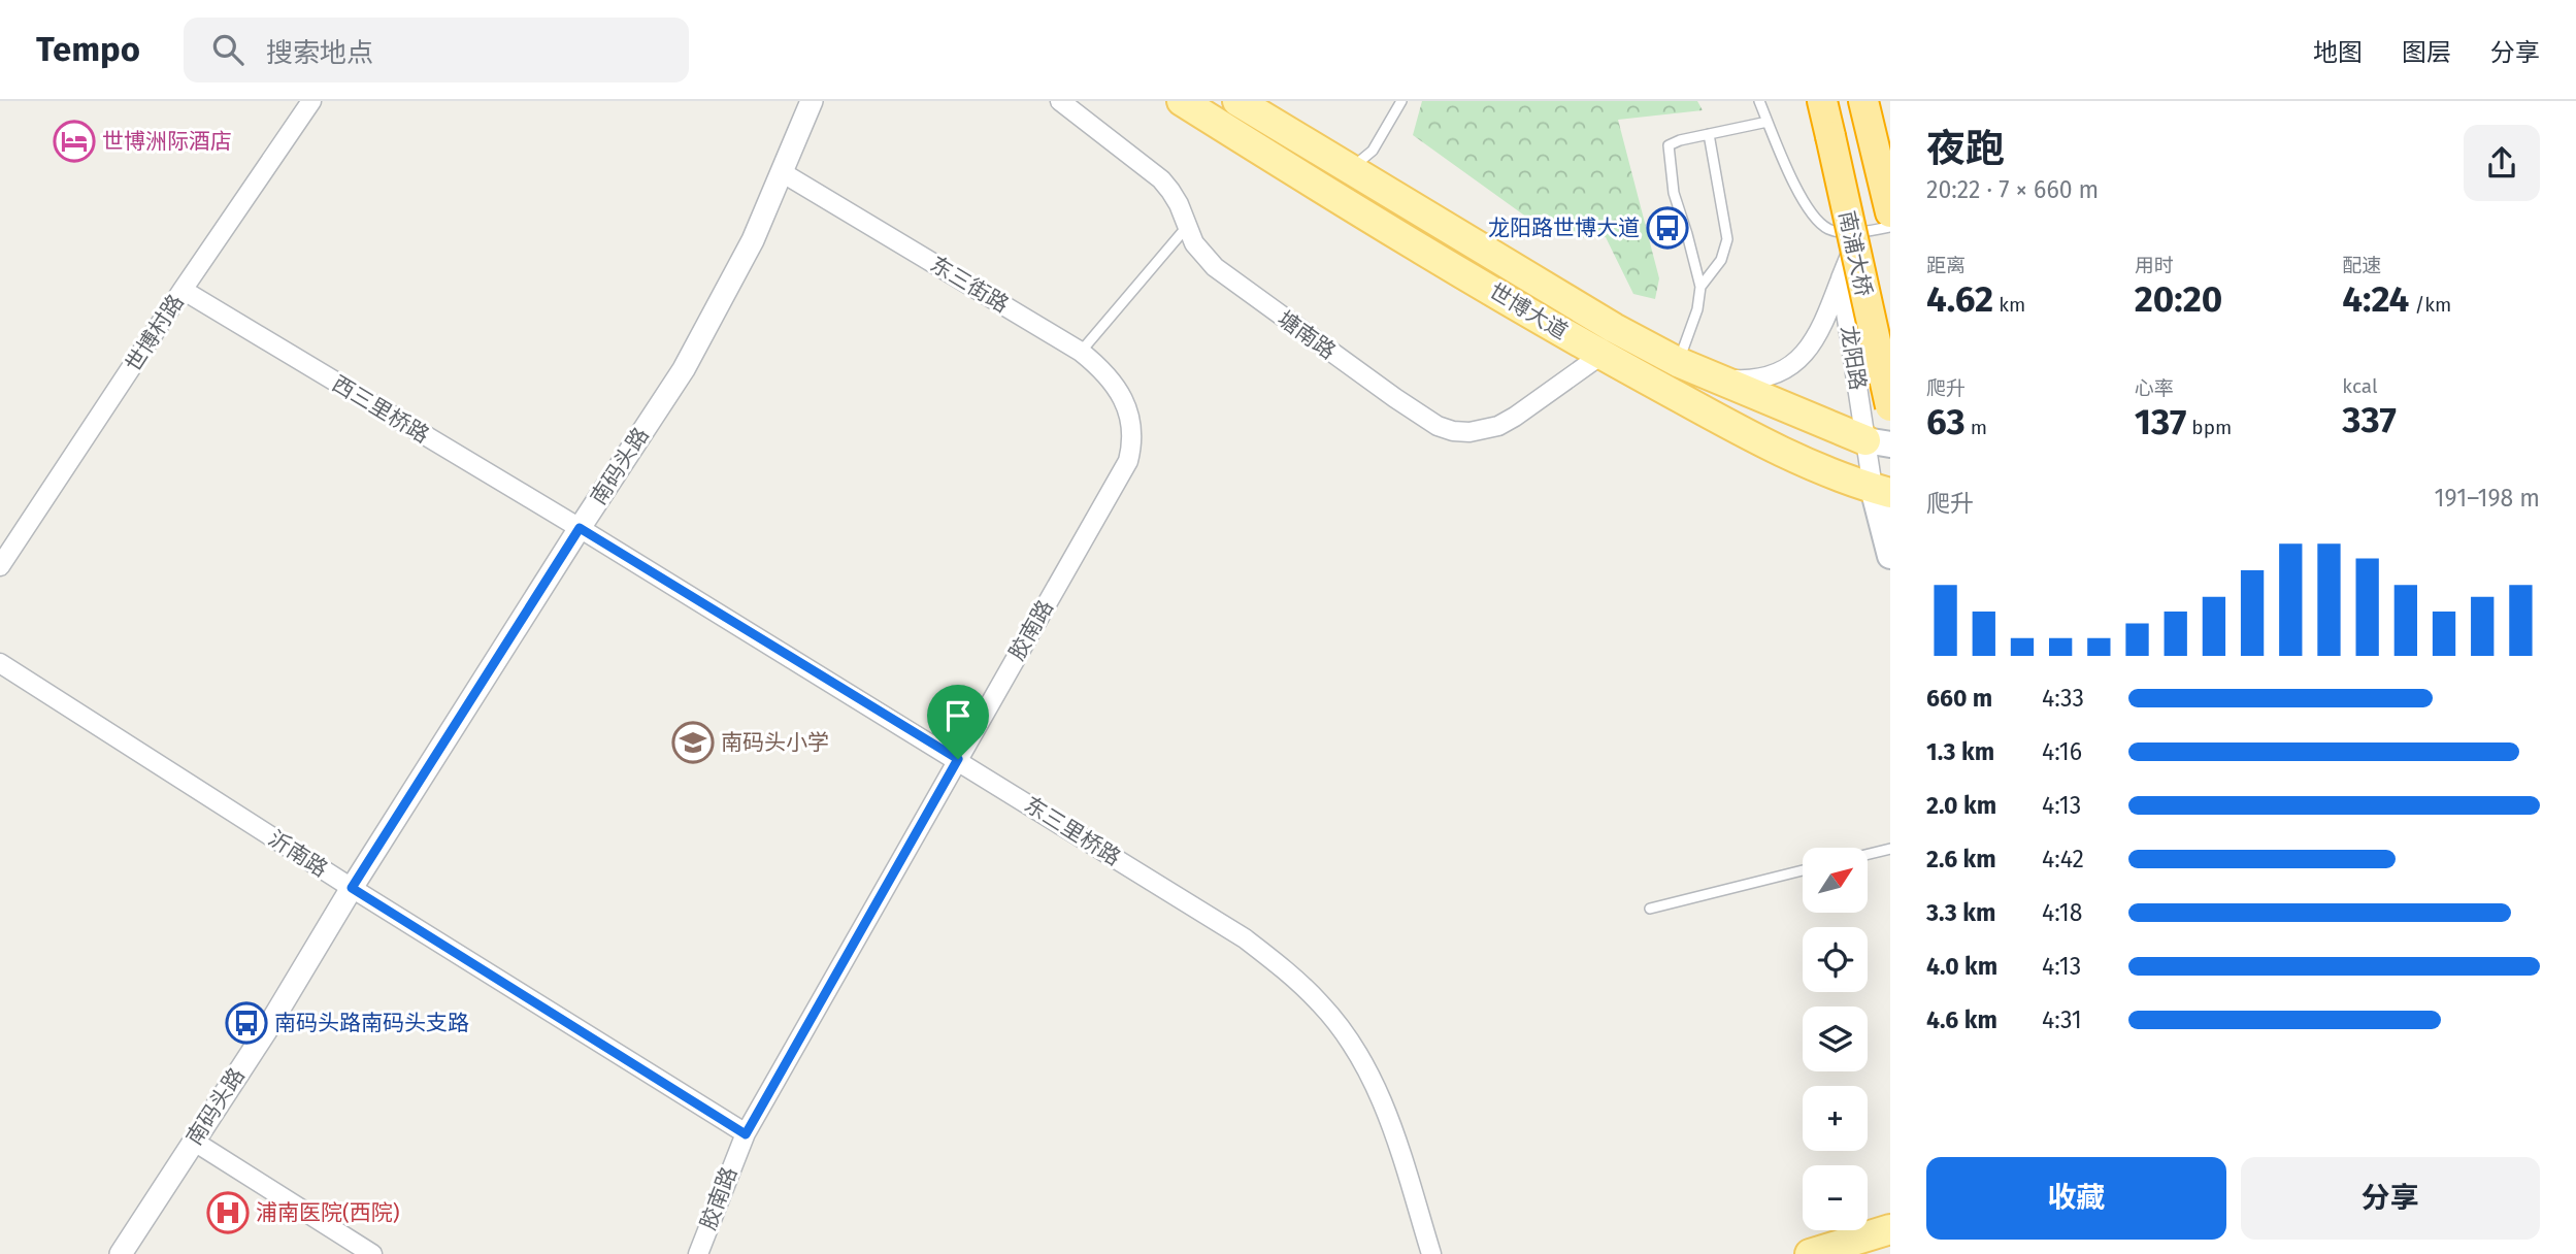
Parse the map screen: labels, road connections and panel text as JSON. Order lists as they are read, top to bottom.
{
  "streets": {
    "highway": ["南浦大桥"],
    "main road": ["世博大道", "龙阳路"],
    "street": [
      "东三街路",
      "世博村路",
      "塘南路",
      "西三里桥路",
      "南码头路",
      "胶南路",
      "东三里桥路",
      "沂南路"
    ]
  },
  "crossings": [
    ["东三街路", "南码头路"],
    ["东三街路", "胶南路"],
    ["世博大道", "塘南路"],
    ["世博大道", "龙阳路"],
    ["世博村路", "西三里桥路"],
    ["西三里桥路", "南码头路"],
    ["西三里桥路", "东三里桥路"],
    ["南码头路", "东三里桥路"],
    ["南码头路", "沂南路"],
    ["胶南路", "东三里桥路"],
    ["胶南路", "沂南路"]
  ],
  "places": {
    "hotel": ["世博洲际酒店"],
    "bus stop": ["龙阳路世博大道", "南码头路南码头支路"],
    "school or university": ["南码头小学"],
    "hospital": ["浦南医院(西院)"]
  },
  "north": "top right",
  "page": {
    "header": "Tempo",
    "search": "搜索地点",
    "nav": ["地图", "图层", "分享"],
    "heading": ["夜跑", "20:22 · 7 × 660 m"],
    "stats": [
      ["距离", "4.62 km"],
      ["用时", "20:20"],
      ["配速", "4:24 /km"],
      ["爬升", "63 m"],
      ["心率", "137 bpm"],
      ["kcal", "337"]
    ],
    "chart": ["爬升", "191–198 m"],
    "list": [
      {
        "name": "660 m",
        "note": "4:33"
      },
      {
        "name": "1.3 km",
        "note": "4:16"
      },
      {
        "name": "2.0 km",
        "note": "4:13"
      },
      {
        "name": "2.6 km",
        "note": "4:42"
      },
      {
        "name": "3.3 km",
        "note": "4:18"
      },
      {
        "name": "4.0 km",
        "note": "4:13"
      },
      {
        "name": "4.6 km",
        "note": "4:31"
      }
    ],
    "map_buttons": ["+", "−"],
    "buttons": ["收藏", "分享"]
  }
}
